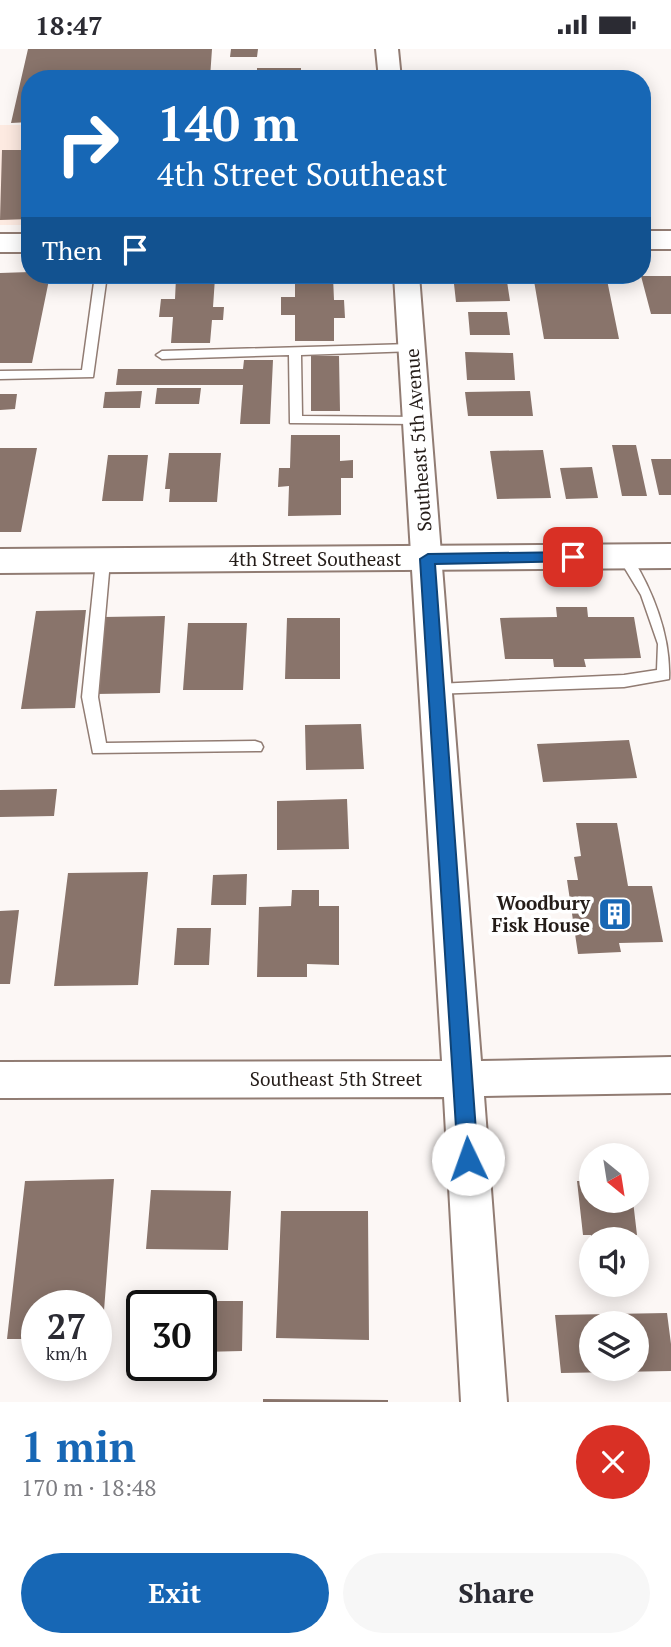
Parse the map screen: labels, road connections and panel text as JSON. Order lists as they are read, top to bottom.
{
  "streets": {
    "main road": ["4th Street Southeast"],
    "street": ["Southeast 5th Avenue", "Southeast 5th Street"]
  },
  "crossings": [
    ["Southeast 5th Avenue", "4th Street Southeast"],
    ["Southeast 5th Avenue", "Southeast 5th Street"]
  ],
  "places": {
    "building": ["Woodbury Fisk House"]
  },
  "north": "bottom right",
  "page": {
    "status": "18:47",
    "turn": ["140 m", "4th Street Southeast"],
    "then": "Then",
    "speed": "27 km/h",
    "limit": "30",
    "heading": ["1 min", "170 m · 18:48"],
    "buttons": ["Exit", "Share"]
  }
}
